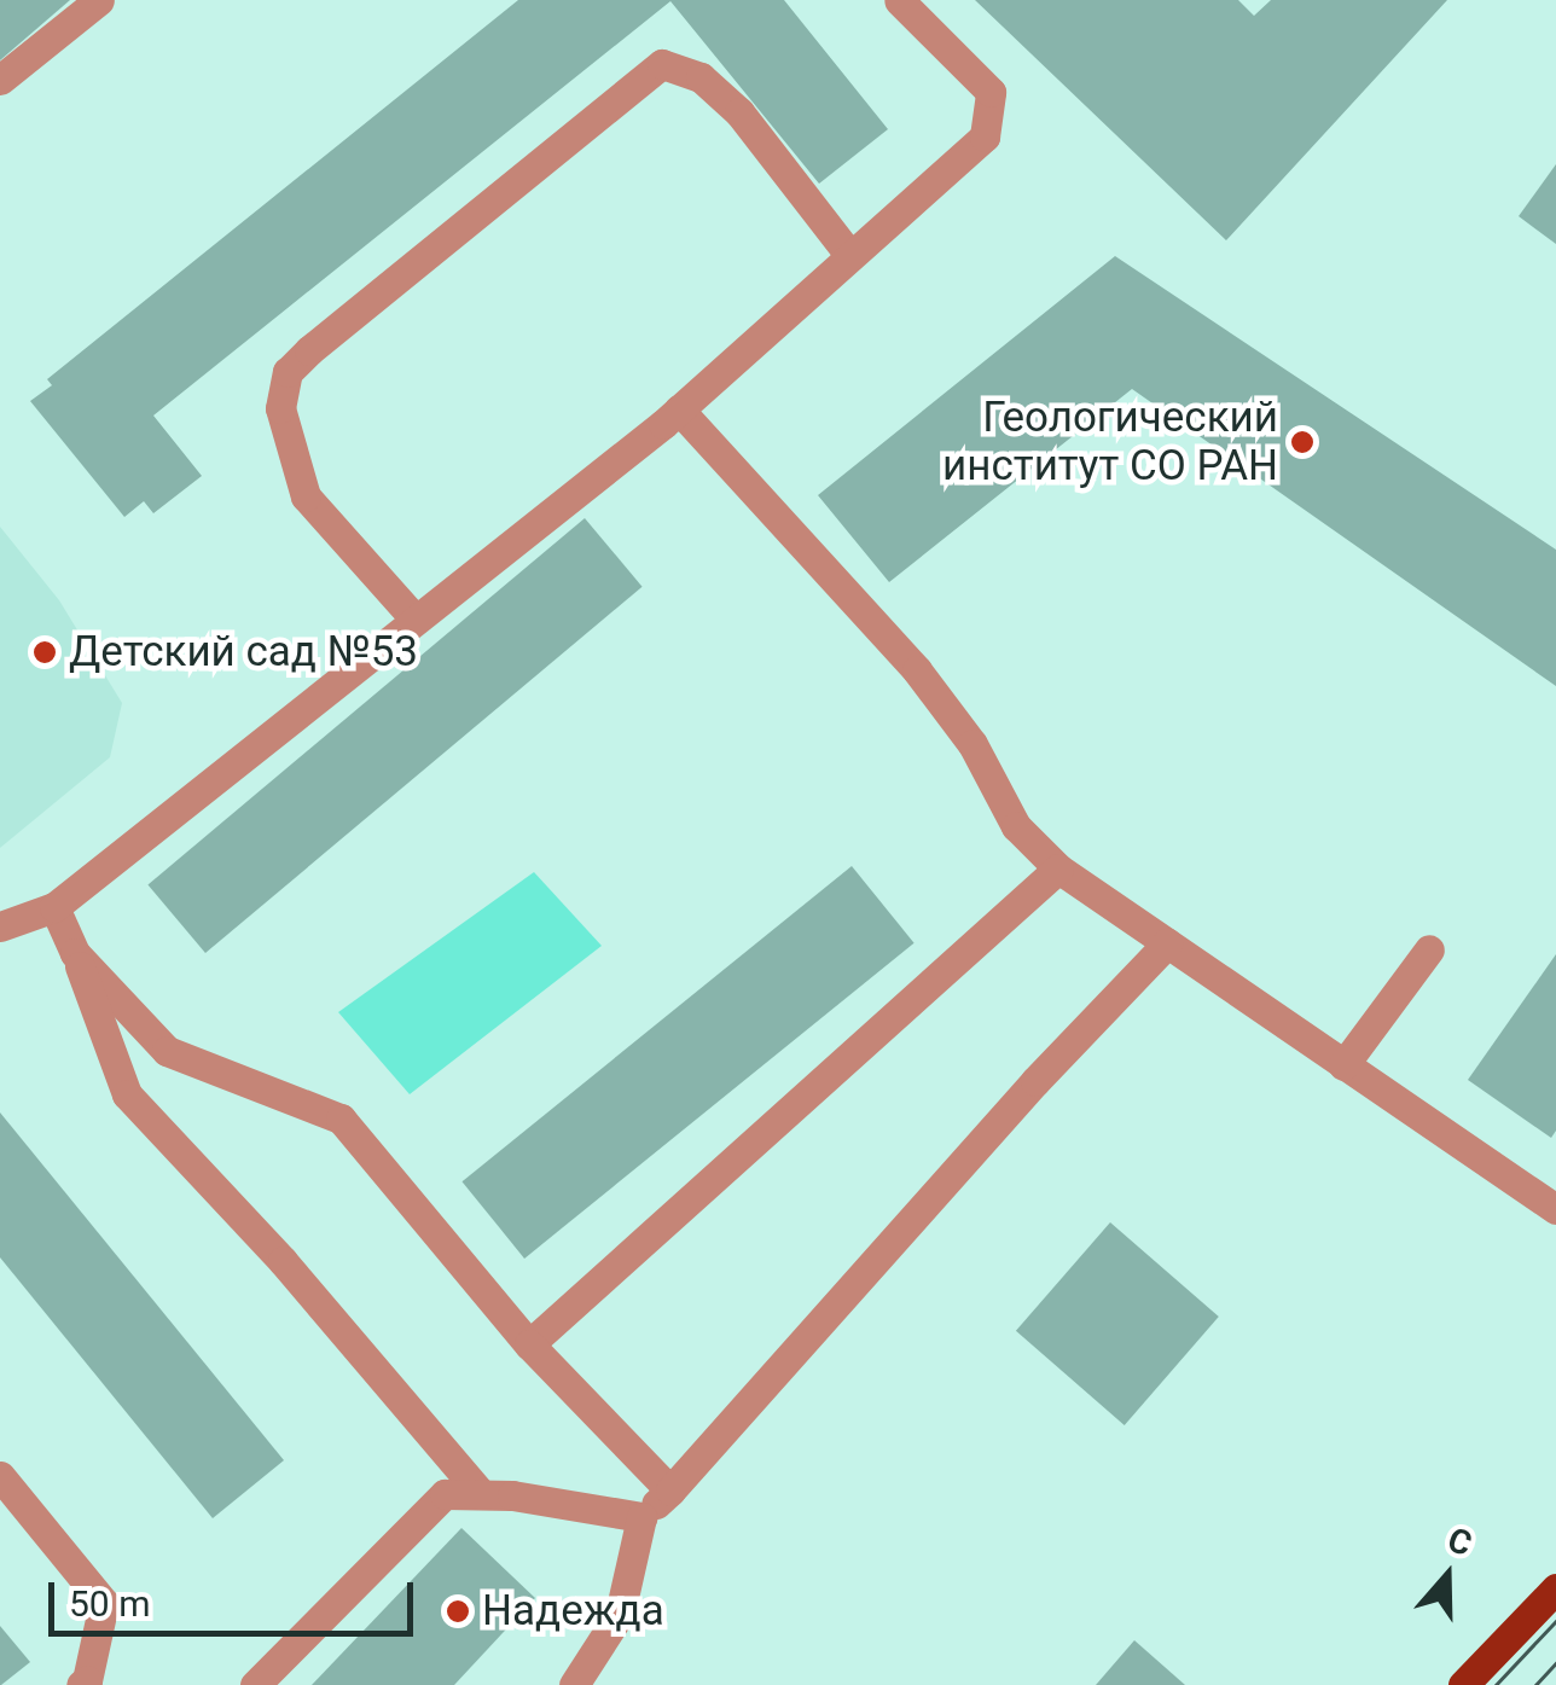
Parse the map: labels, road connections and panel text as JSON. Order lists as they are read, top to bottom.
{
  "places": ["Геологический институт СО РАН", "Детский сад №53", "Надежда"],
  "scale_bar": "50 m",
  "north": "top"
}
